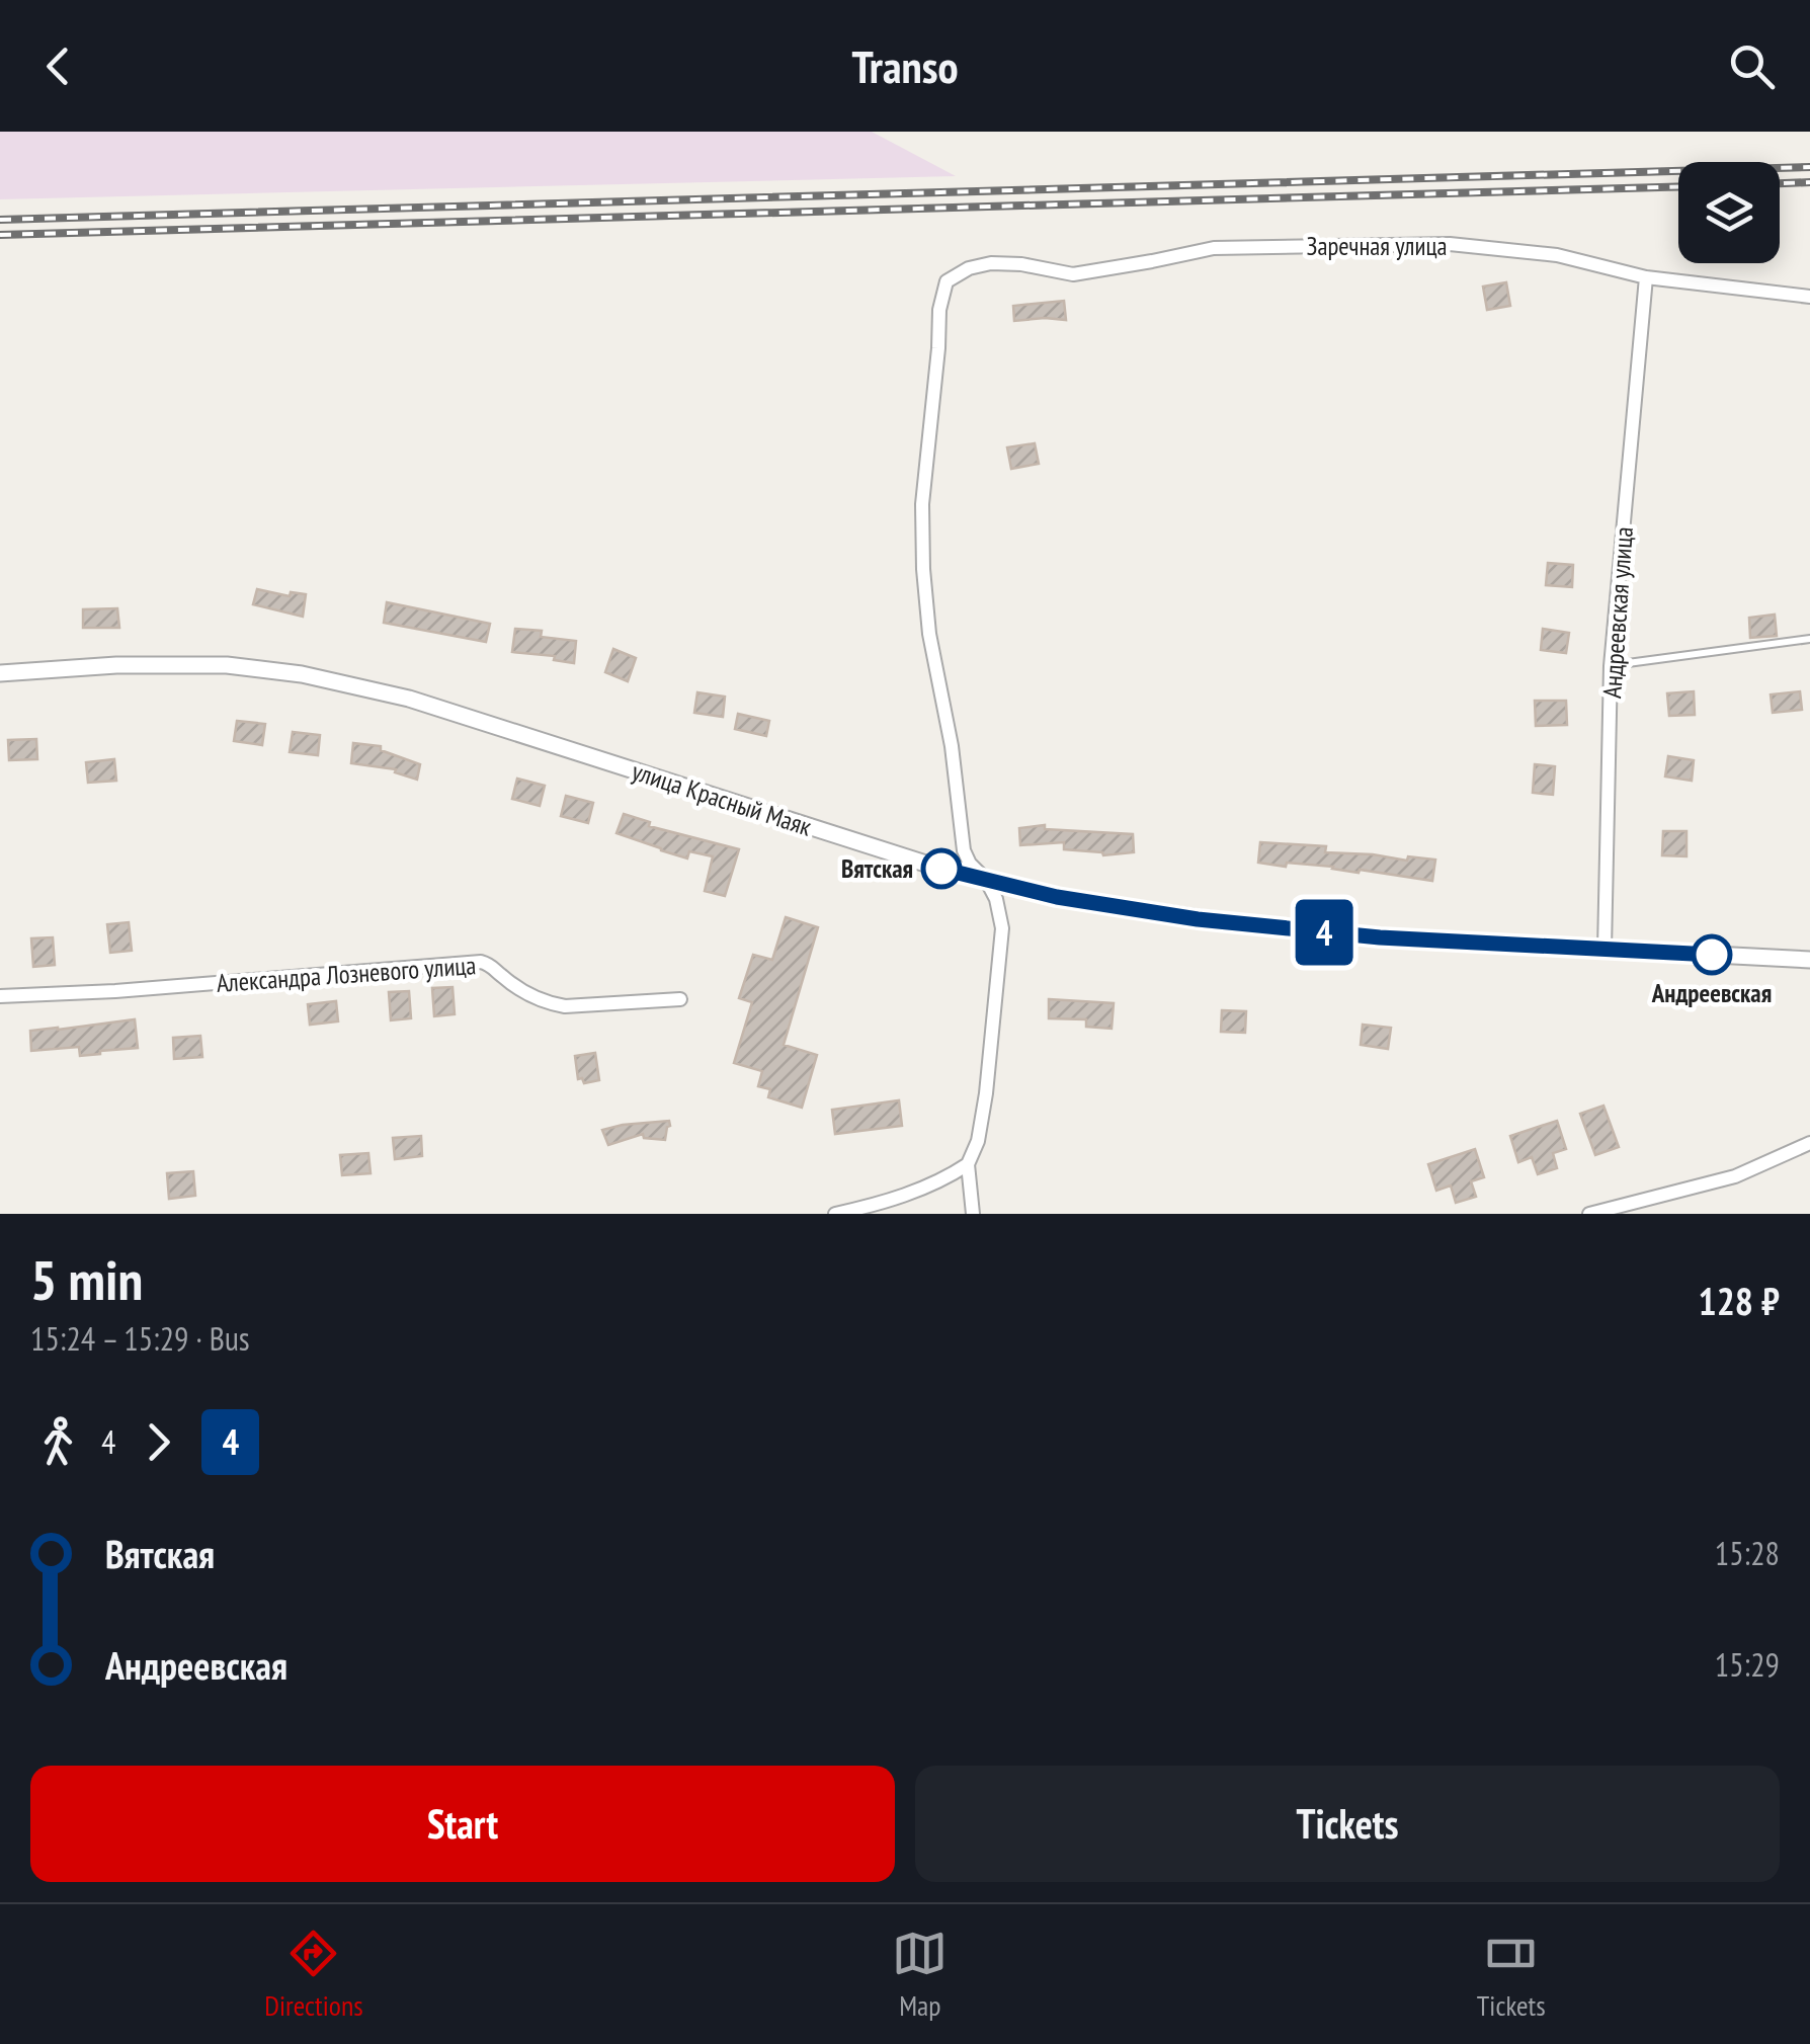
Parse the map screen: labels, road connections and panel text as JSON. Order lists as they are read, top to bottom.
{
  "streets": {
    "street": [
      "Заречная улица",
      "Андреевская улица",
      "улица Красный Маяк",
      "Александра Лозневого улица"
    ]
  },
  "crossings": [
    ["Заречная улица", "Андреевская улица"],
    ["Заречная улица", "улица Красный Маяк"],
    ["Андреевская улица", "улица Красный Маяк"]
  ],
  "places": ["Вятская", "Андреевская"],
  "lines": ["bus line 4"],
  "page": {
    "header": "Transo",
    "on_map": "4",
    "heading": ["5 min", "15:24 – 15:29 · Bus", "128 ₽"],
    "legs": ["4", "4"],
    "list": [
      {
        "name": "Вятская",
        "value": "15:28"
      },
      {
        "name": "Андреевская",
        "value": "15:29"
      }
    ],
    "buttons": ["Start", "Tickets"],
    "tabs": ["Directions", "Map", "Tickets"]
  }
}
